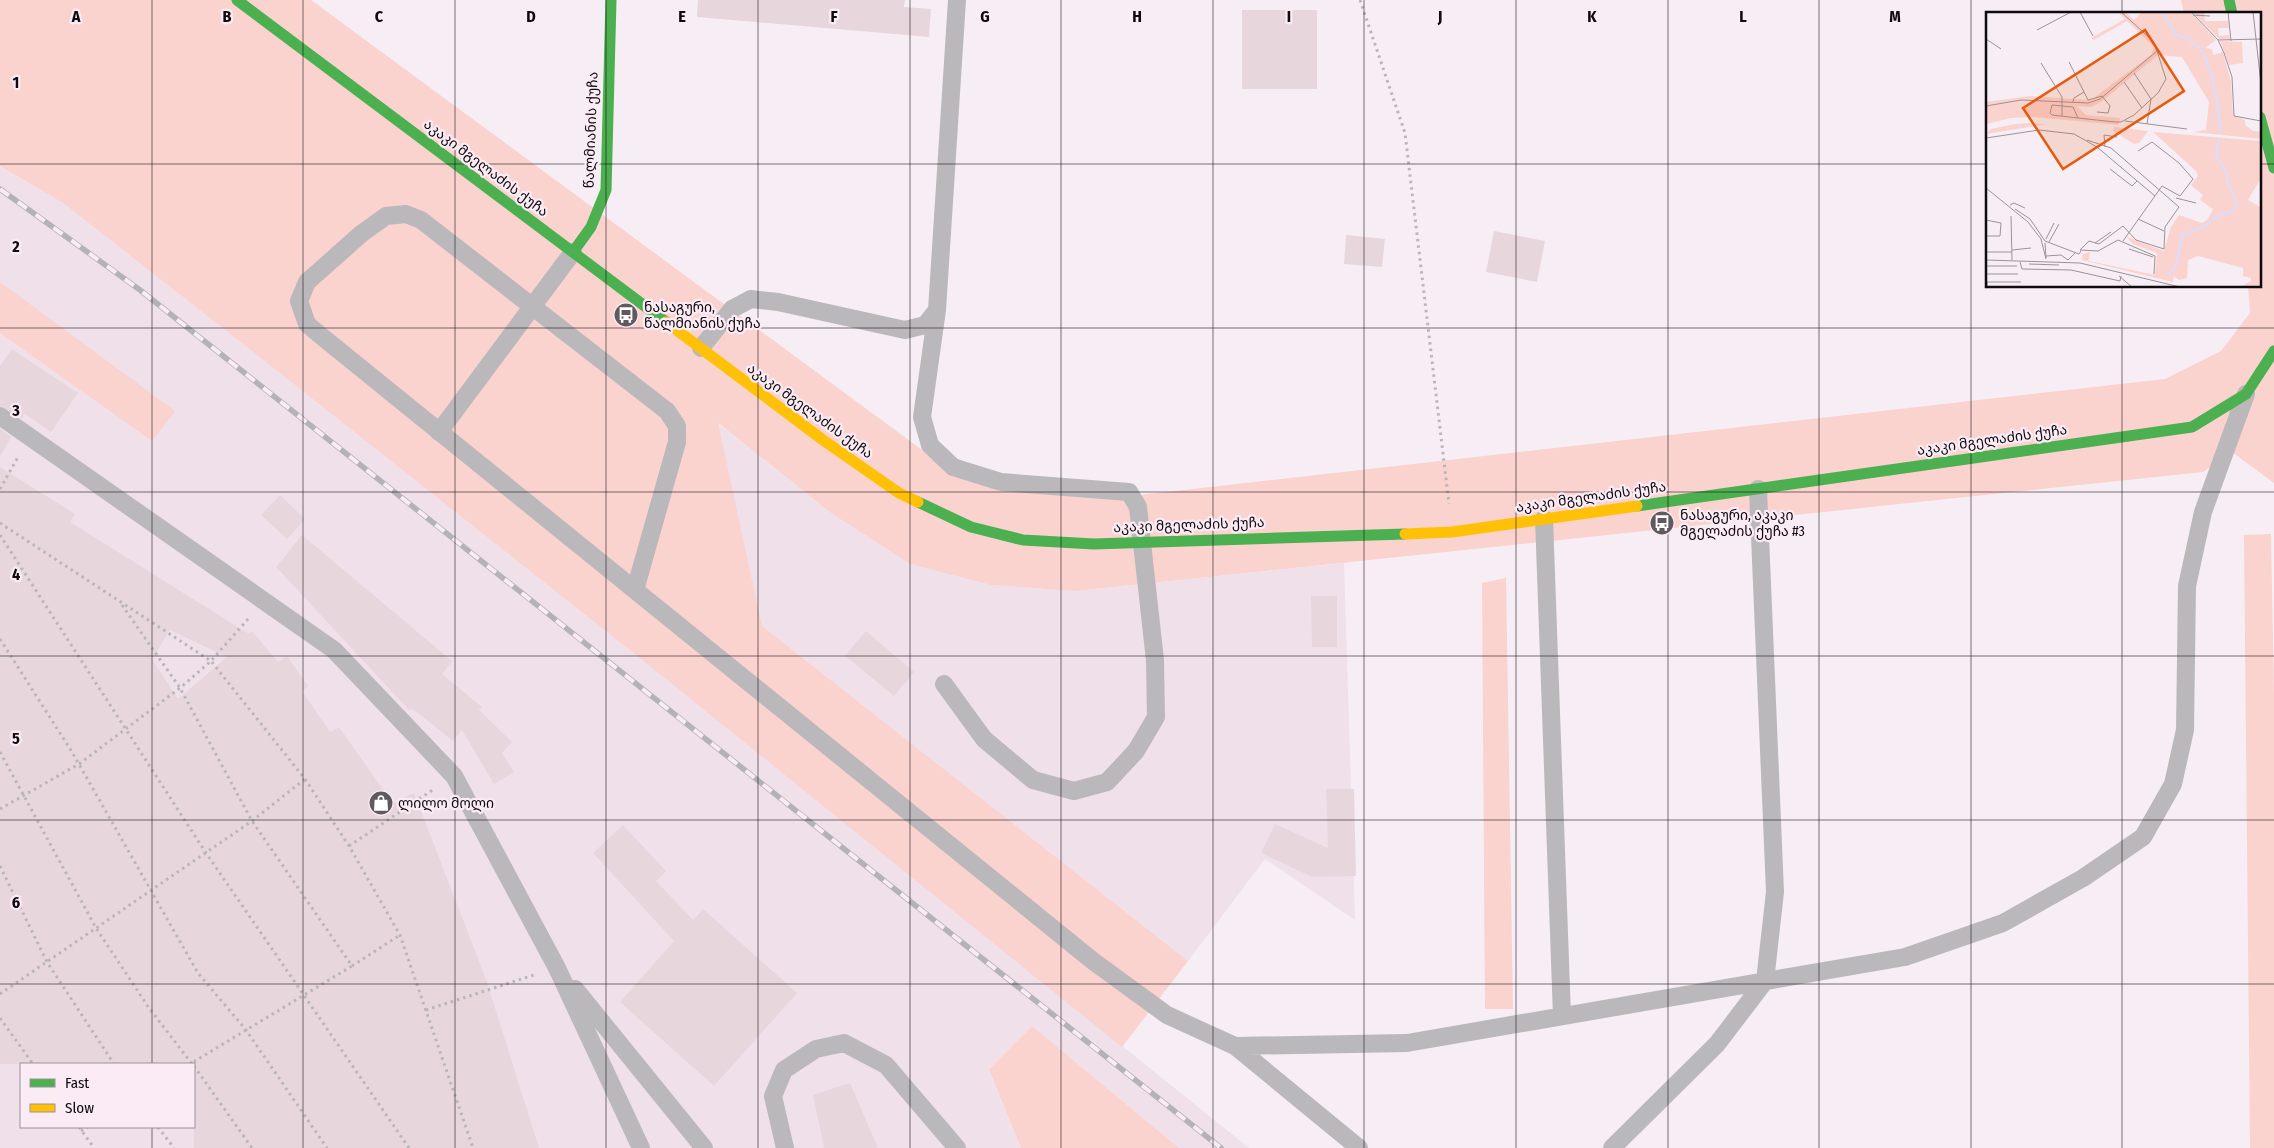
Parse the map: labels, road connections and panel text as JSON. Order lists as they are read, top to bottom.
{
  "streets": {
    "street": ["წალმიანის ქუჩა", "აკაკი მგელაძის ქუჩა"]
  },
  "crossings": [
    ["წალმიანის ქუჩა", "აკაკი მგელაძის ქუჩა"]
  ],
  "places": {
    "bus stop": ["ნასაგური, წალმიანის ქუჩა", "ნასაგური, აკაკი მგელაძის ქუჩა #3"],
    "shop": ["ლილო მოლი"]
  },
  "legend": ["Fast", "Slow"],
  "grid": {
    "columns": [
      "A",
      "B",
      "C",
      "D",
      "E",
      "F",
      "G",
      "H",
      "I",
      "J",
      "K",
      "L",
      "M"
    ],
    "rows": [
      "1",
      "2",
      "3",
      "4",
      "5",
      "6"
    ]
  }
}
